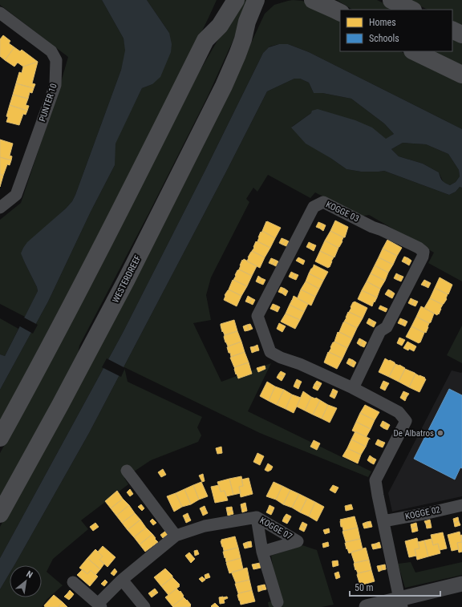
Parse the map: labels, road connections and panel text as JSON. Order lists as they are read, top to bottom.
{
  "streets": {
    "main road": ["WESTERDREEF"],
    "street": [
      "PUNTER 10",
      "KOGGE 03",
      "KOGGE 02",
      "KOGGE 07"
    ]
  },
  "crossings": [
    ["KOGGE 03", "KOGGE 02"]
  ],
  "places": ["De Albatros"],
  "legend": ["Homes", "Schools"],
  "scale_bar": "50 m",
  "north": "top right"
}
